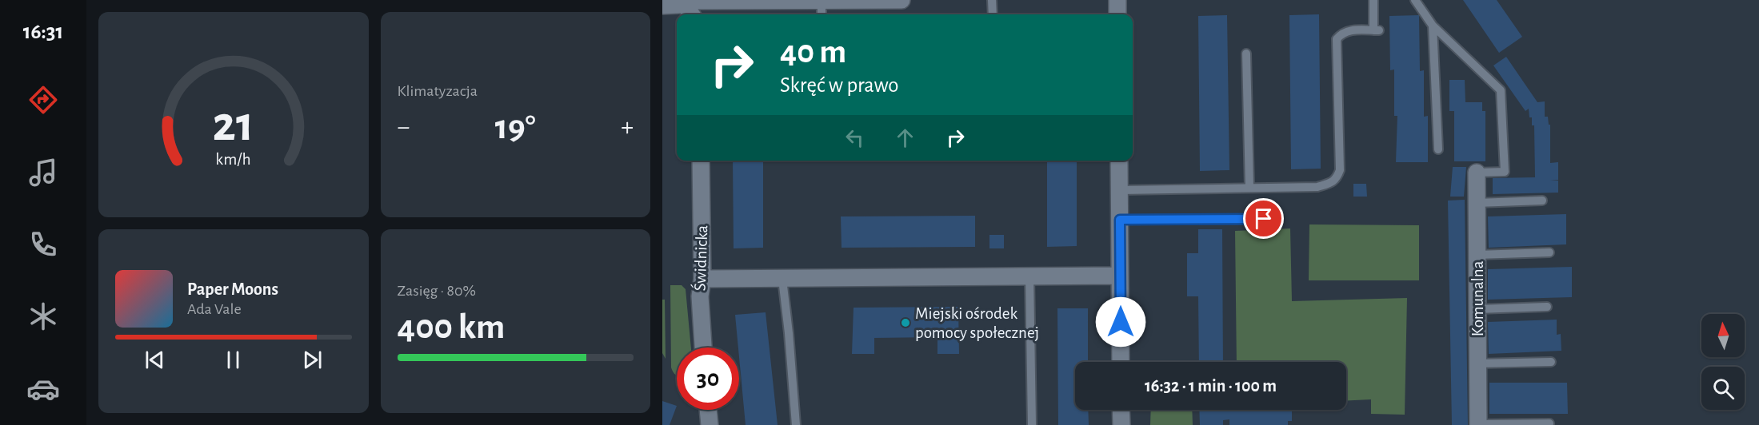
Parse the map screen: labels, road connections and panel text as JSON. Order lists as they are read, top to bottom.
{
  "streets": {
    "street": ["Świdnicka", "Komunalna"]
  },
  "places": ["Miejski ośrodek pomocy społecznej"],
  "north": "top",
  "page": {
    "tabs": "16:31",
    "tile": [
      "Klimatyzacja",
      ["Zasięg · 80%", "400 km"]
    ],
    "turn": ["40 m", "Skręć w prawo"],
    "heat": ["−", "19°", "+"],
    "song": ["Paper Moons", "Ada Vale"],
    "limit": "30",
    "trip": "16:32 · 1 min · 100 m",
    "gauge": ["21", "km/h"]
  }
}
